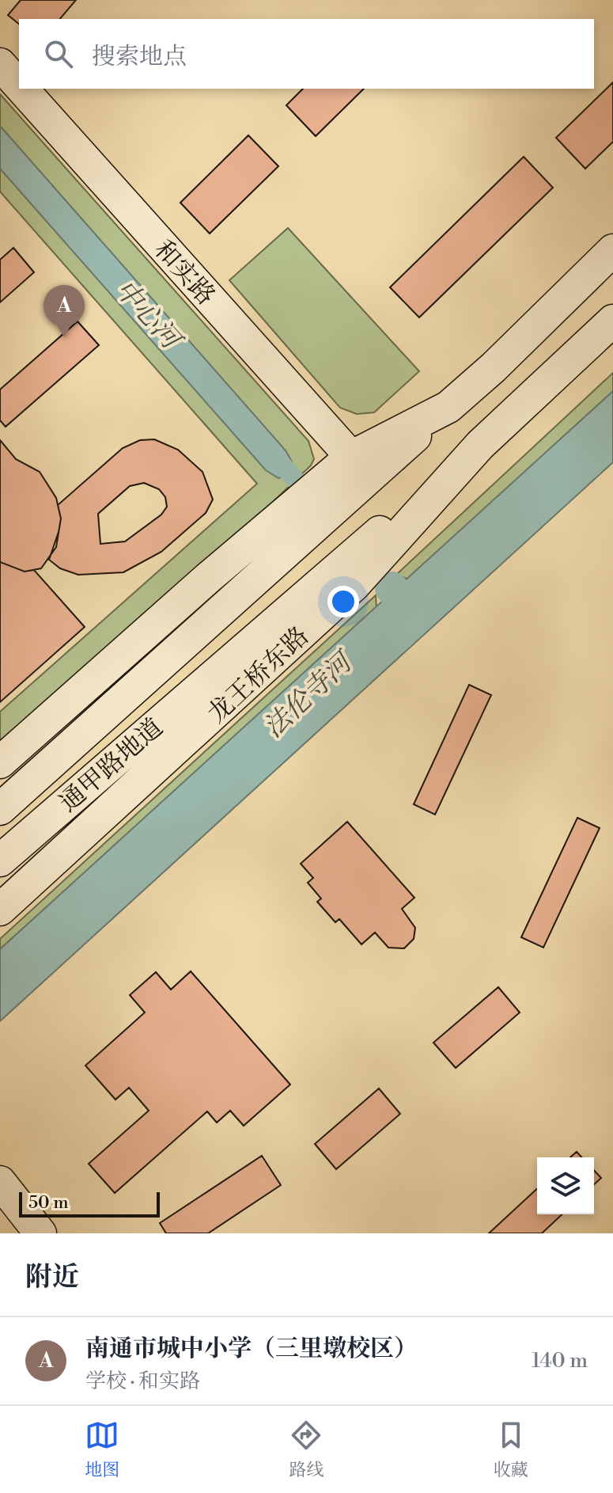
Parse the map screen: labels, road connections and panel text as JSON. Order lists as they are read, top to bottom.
{
  "streets": {
    "main road": ["和实路", "龙王桥东路", "通甲路地道"]
  },
  "crossings": [
    ["龙王桥东路", "通甲路地道"]
  ],
  "water": ["中心河", "法伦寺河"],
  "scale_bar": "50 m",
  "page": {
    "search": "搜索地点",
    "pins": "A",
    "scale": "50 m",
    "heading": "附近",
    "list": [
      {
        "mark": "A",
        "name": "南通市城中小学（三里墩校区）",
        "note": "学校 · 和实路",
        "value": "140 m"
      }
    ],
    "nav": ["地图", "路线", "收藏"]
  }
}
